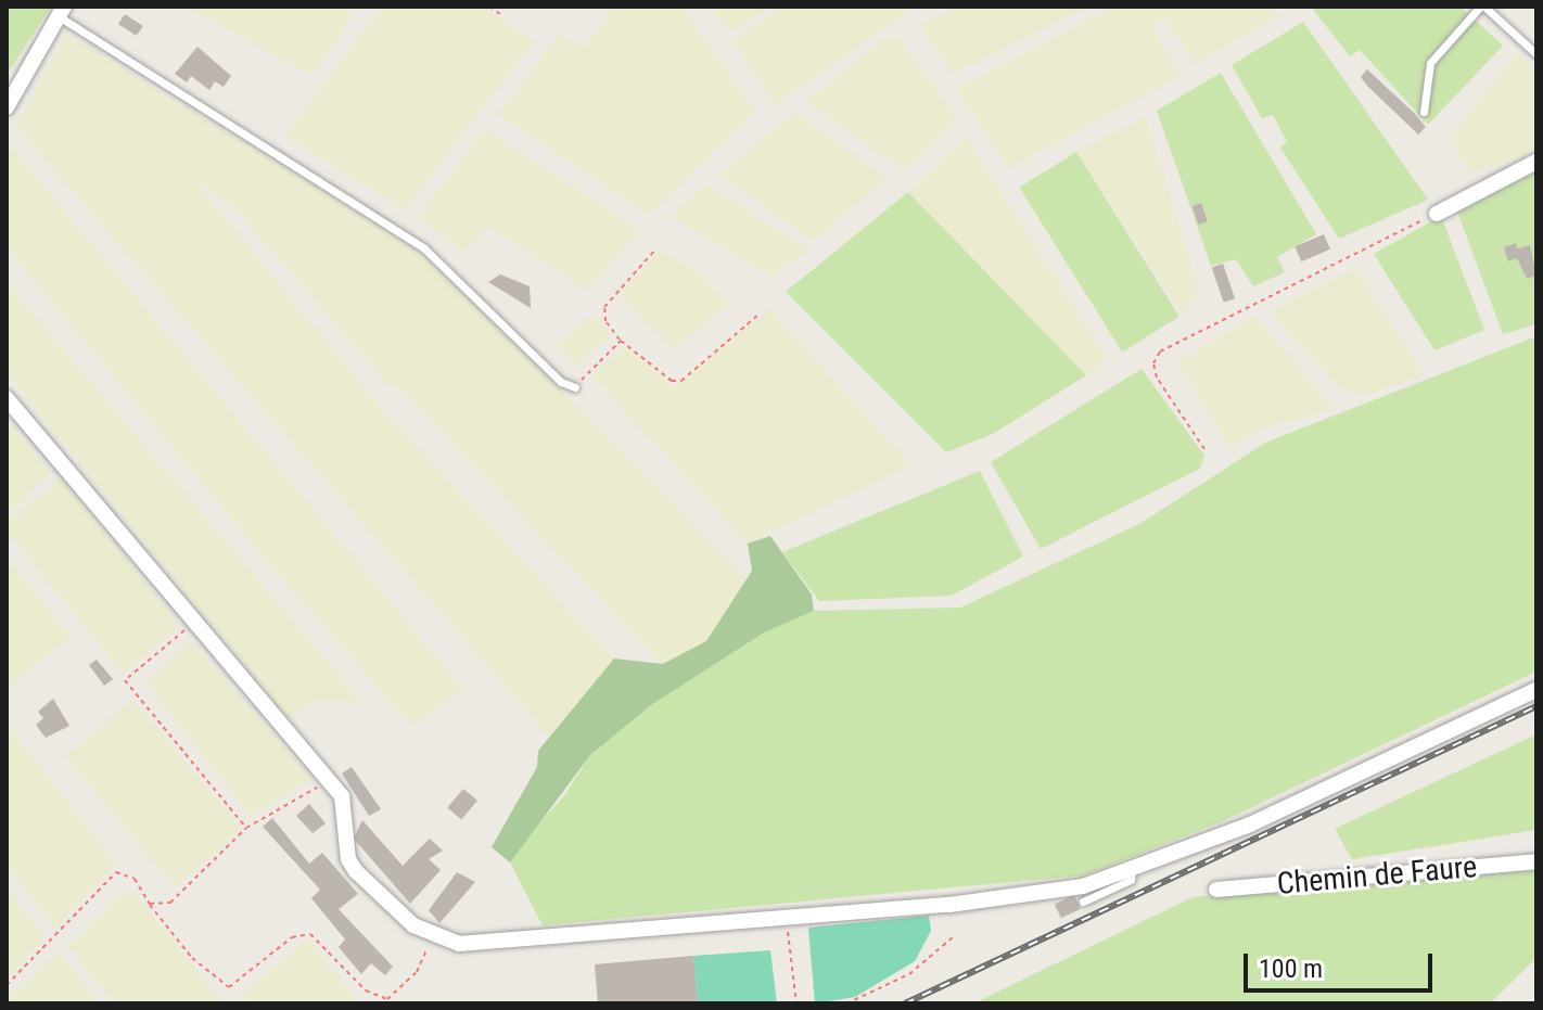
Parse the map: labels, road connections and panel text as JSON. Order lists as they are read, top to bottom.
{
  "streets": {
    "street": ["Chemin de Faure"]
  },
  "scale_bar": "100 m"
}
